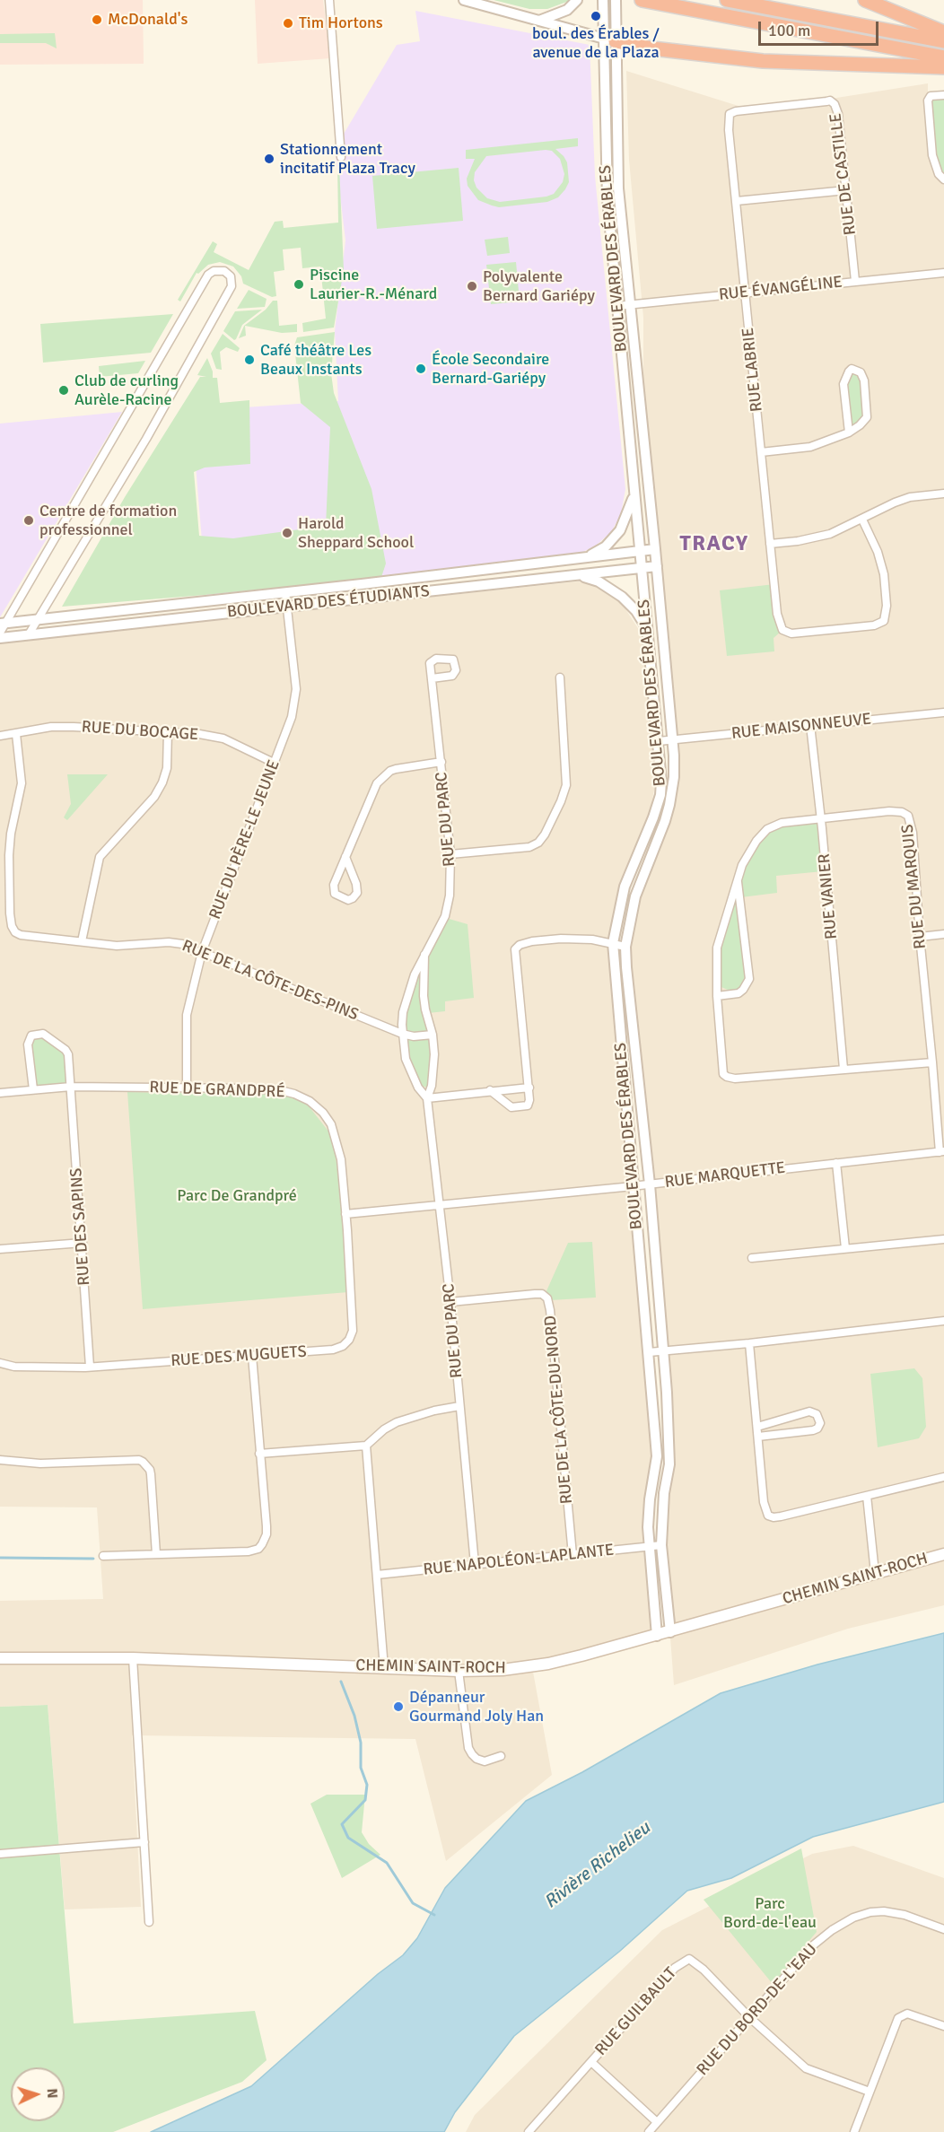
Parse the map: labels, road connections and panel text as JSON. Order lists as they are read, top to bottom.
{
  "streets": {
    "main road": ["CHEMIN SAINT-ROCH"],
    "street": [
      "RUE DE CASTILLE",
      "BOULEVARD DES ÉRABLES",
      "RUE ÉVANGÉLINE",
      "RUE LABRIE",
      "BOULEVARD DES ÉTUDIANTS",
      "RUE MAISONNEUVE",
      "RUE DU BOCAGE",
      "RUE DU PARC",
      "RUE DU PÈRE-LE JEUNE",
      "RUE DU MARQUIS",
      "RUE VANIER",
      "RUE DE LA CÔTE-DES-PINS",
      "RUE DE GRANDPRÉ",
      "RUE MARQUETTE",
      "RUE DES SAPINS",
      "RUE DES MUGUETS",
      "RUE DE LA CÔTE-DU-NORD",
      "RUE NAPOLÉON-LAPLANTE",
      "RUE DU BORD-DE-L'EAU",
      "RUE GUILBAULT"
    ]
  },
  "crossings": [
    ["RUE DE CASTILLE", "RUE ÉVANGÉLINE"],
    ["RUE DE CASTILLE", "RUE LABRIE"],
    ["BOULEVARD DES ÉRABLES", "RUE ÉVANGÉLINE"],
    ["BOULEVARD DES ÉRABLES", "BOULEVARD DES ÉTUDIANTS"],
    ["BOULEVARD DES ÉRABLES", "RUE MAISONNEUVE"],
    ["BOULEVARD DES ÉRABLES", "RUE MARQUETTE"],
    ["BOULEVARD DES ÉRABLES", "RUE NAPOLÉON-LAPLANTE"],
    ["BOULEVARD DES ÉRABLES", "CHEMIN SAINT-ROCH"],
    ["RUE ÉVANGÉLINE", "RUE LABRIE"],
    ["BOULEVARD DES ÉTUDIANTS", "RUE DU PÈRE-LE JEUNE"],
    ["RUE MAISONNEUVE", "RUE VANIER"],
    ["RUE DU BOCAGE", "RUE DU PÈRE-LE JEUNE"],
    ["RUE DU BOCAGE", "RUE DE LA CÔTE-DES-PINS"],
    ["RUE DU PARC", "RUE DE LA CÔTE-DES-PINS"],
    ["RUE DU PARC", "RUE MARQUETTE"],
    ["RUE DU PARC", "RUE DE LA CÔTE-DU-NORD"],
    ["RUE DU PARC", "RUE NAPOLÉON-LAPLANTE"],
    ["RUE DU PÈRE-LE JEUNE", "RUE DE LA CÔTE-DES-PINS"],
    ["RUE DU PÈRE-LE JEUNE", "RUE DE GRANDPRÉ"],
    ["RUE DU MARQUIS", "RUE VANIER"],
    ["RUE DU MARQUIS", "RUE MARQUETTE"],
    ["RUE DE GRANDPRÉ", "RUE MARQUETTE"],
    ["RUE DE GRANDPRÉ", "RUE DES SAPINS"],
    ["RUE DE GRANDPRÉ", "RUE DES MUGUETS"],
    ["RUE MARQUETTE", "RUE DES MUGUETS"],
    ["RUE DES SAPINS", "RUE DES MUGUETS"],
    ["RUE DE LA CÔTE-DU-NORD", "RUE NAPOLÉON-LAPLANTE"],
    ["RUE DU BORD-DE-L'EAU", "RUE GUILBAULT"]
  ],
  "districts": ["TRACY"],
  "water": ["Rivière Richelieu"],
  "parks": ["Parc De Grandpré", "Parc Bord-de-l'eau"],
  "places": [
    "boul. des Érables / avenue de la Plaza",
    "McDonald's",
    "Tim Hortons",
    "Stationnement incitatif Plaza Tracy",
    "Piscine Laurier-R.-Ménard",
    "Polyvalente Bernard Gariépy",
    "Café théâtre Les Beaux Instants",
    "École Secondaire Bernard-Gariépy",
    "Club de curling Aurèle-Racine",
    "Centre de formation professionnel",
    "Harold Sheppard School",
    "Dépanneur Gourmand Joly Han"
  ],
  "scale_bar": "100 m",
  "north": "right"
}
